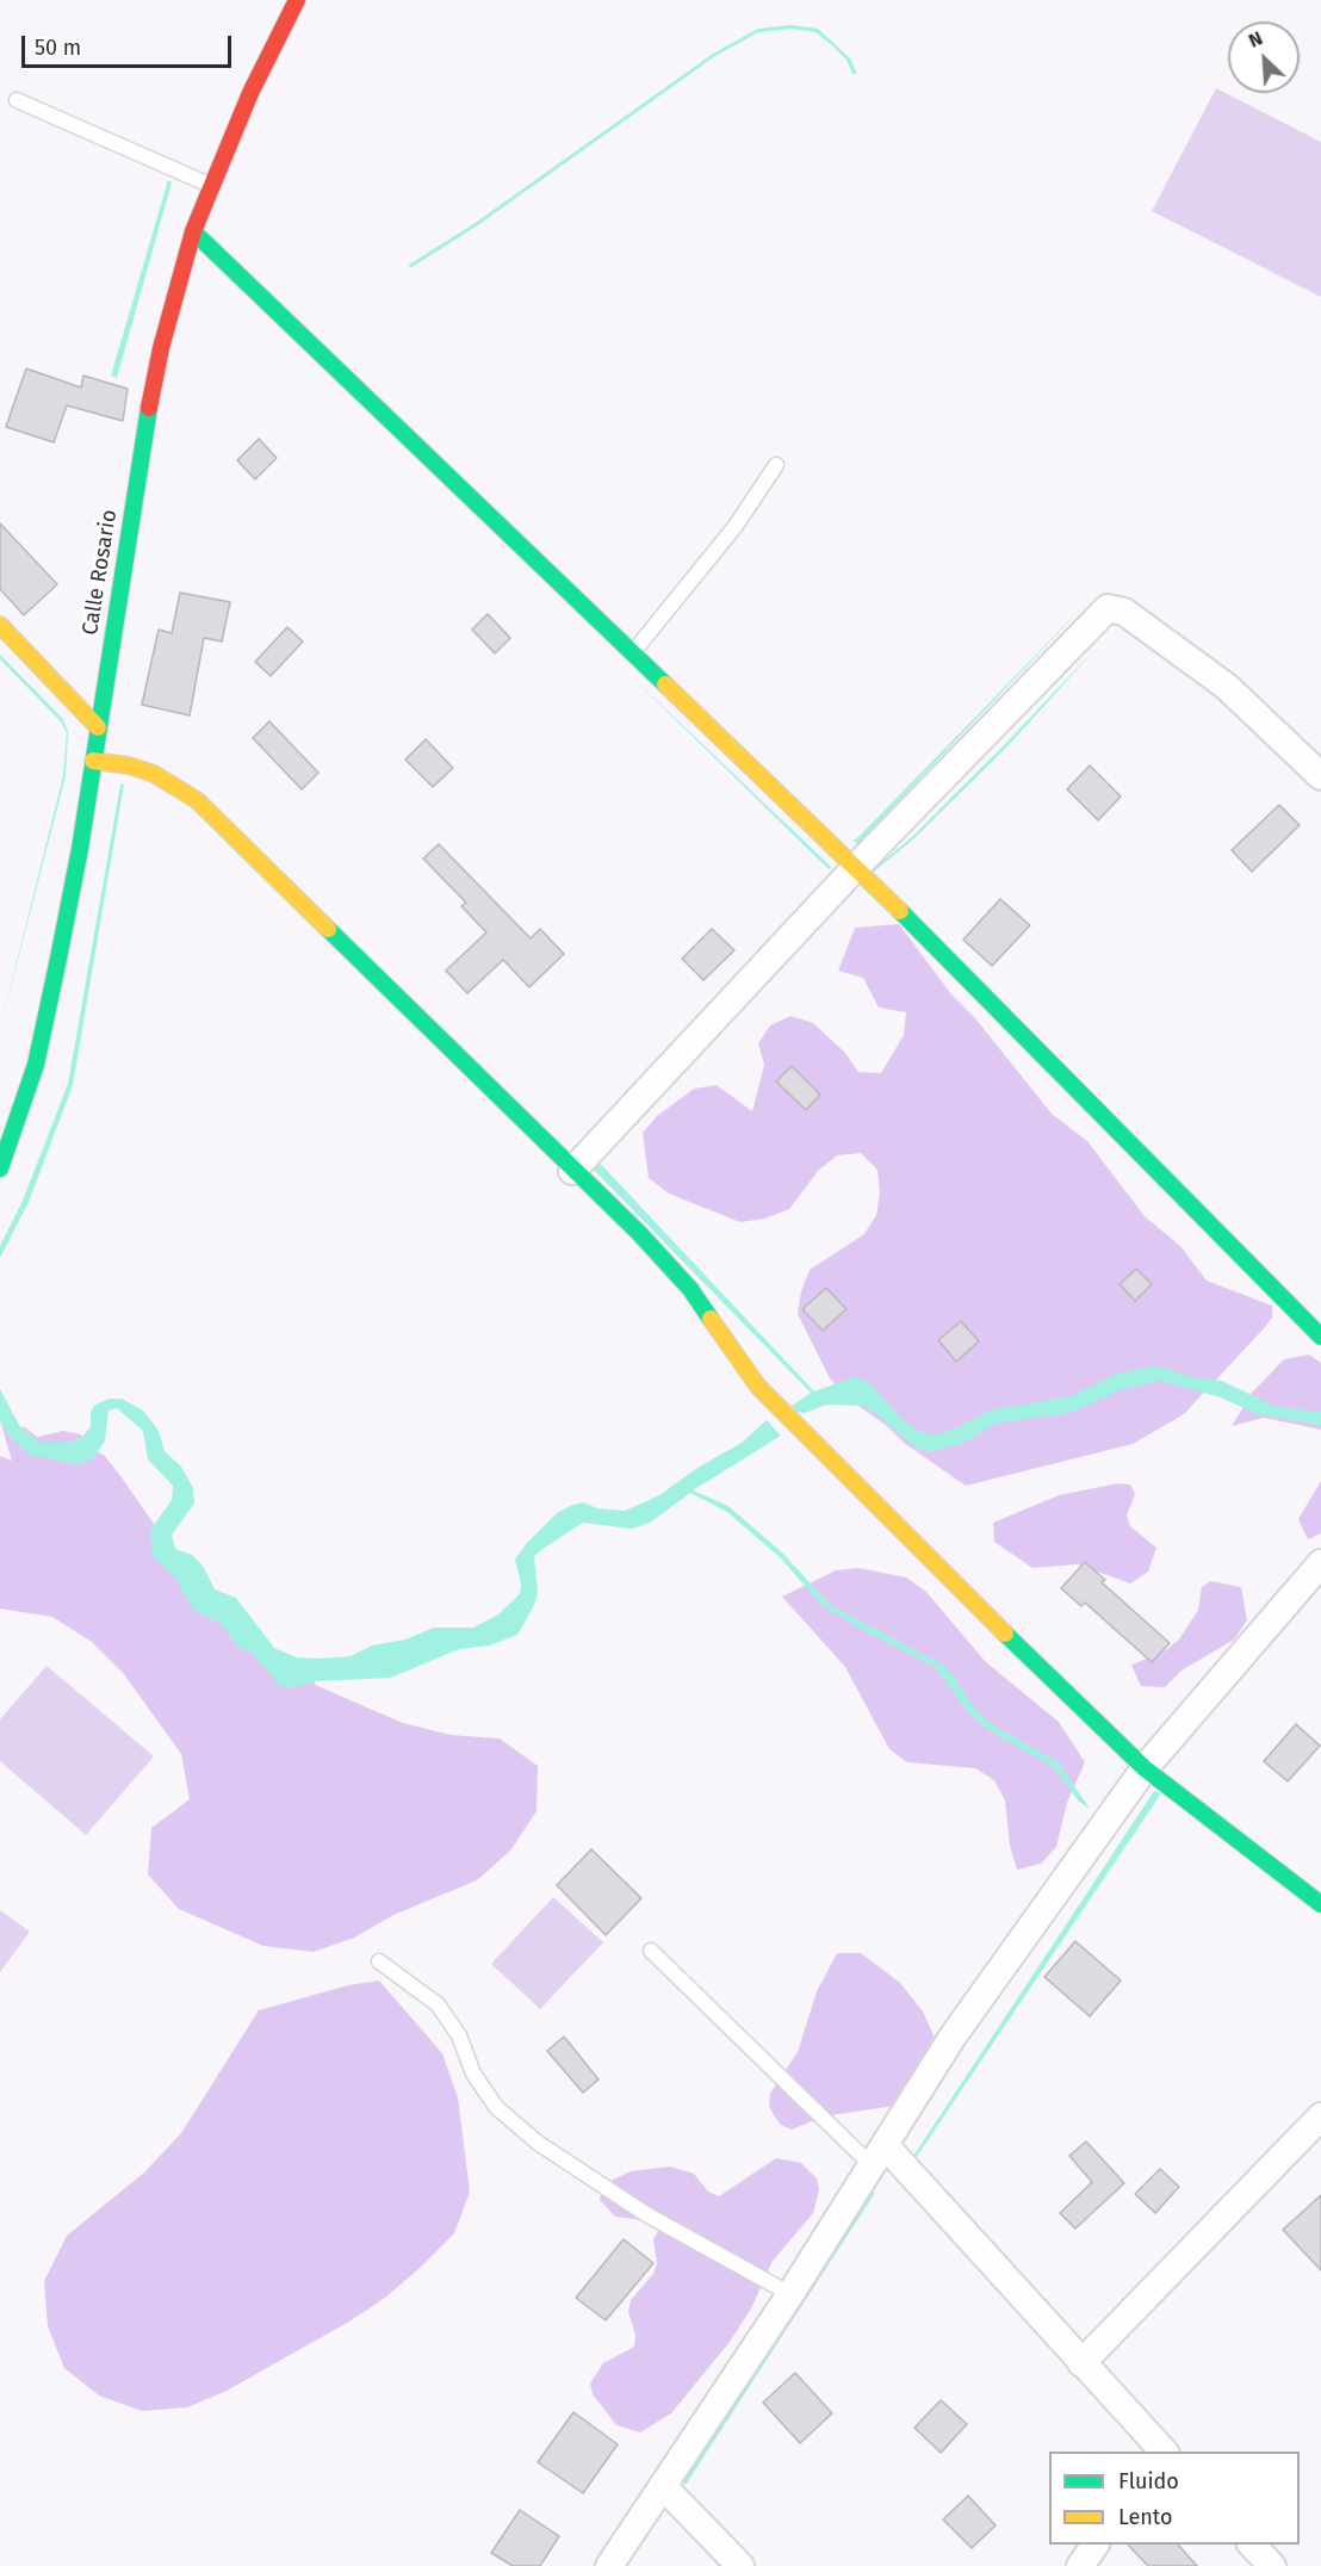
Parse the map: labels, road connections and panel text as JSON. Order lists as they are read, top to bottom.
{
  "streets": {
    "street": ["Calle Rosario"]
  },
  "legend": ["Fluido", "Lento"],
  "scale_bar": "50 m",
  "north": "top left"
}
